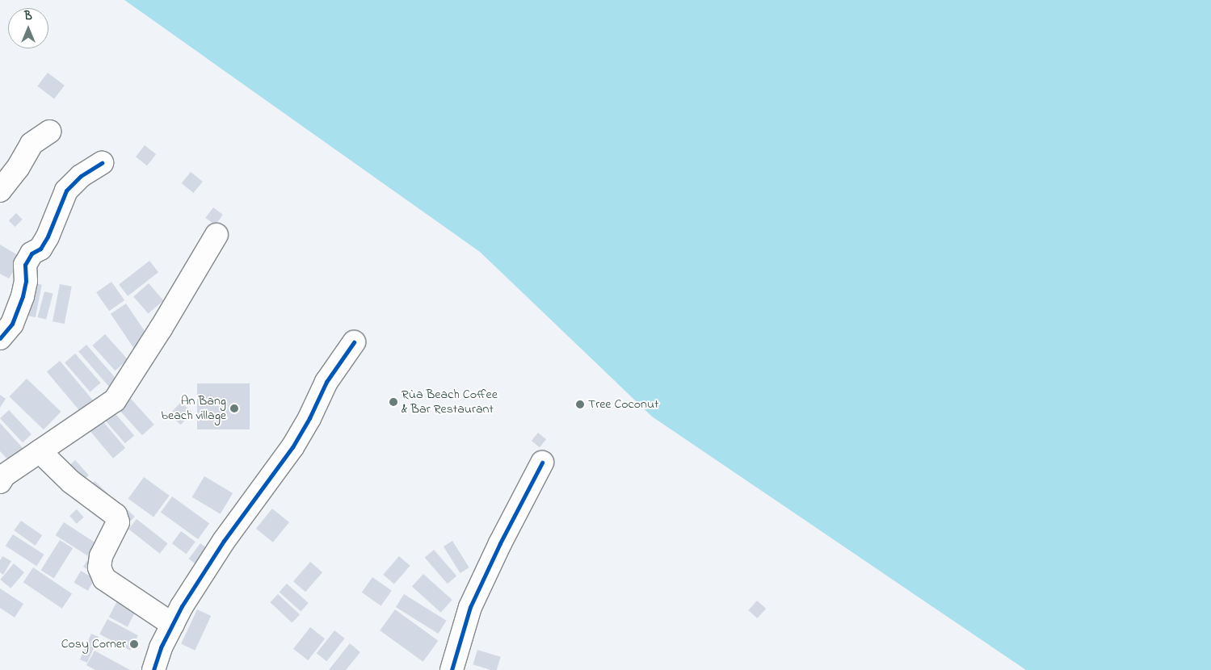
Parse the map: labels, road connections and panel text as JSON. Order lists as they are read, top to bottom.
{
  "places": [
    "Rùa Beach Coffee & Bar Restaurant",
    "Tree Coconut",
    "An Bang beach village",
    "Cosy Corner"
  ],
  "north": "top"
}
